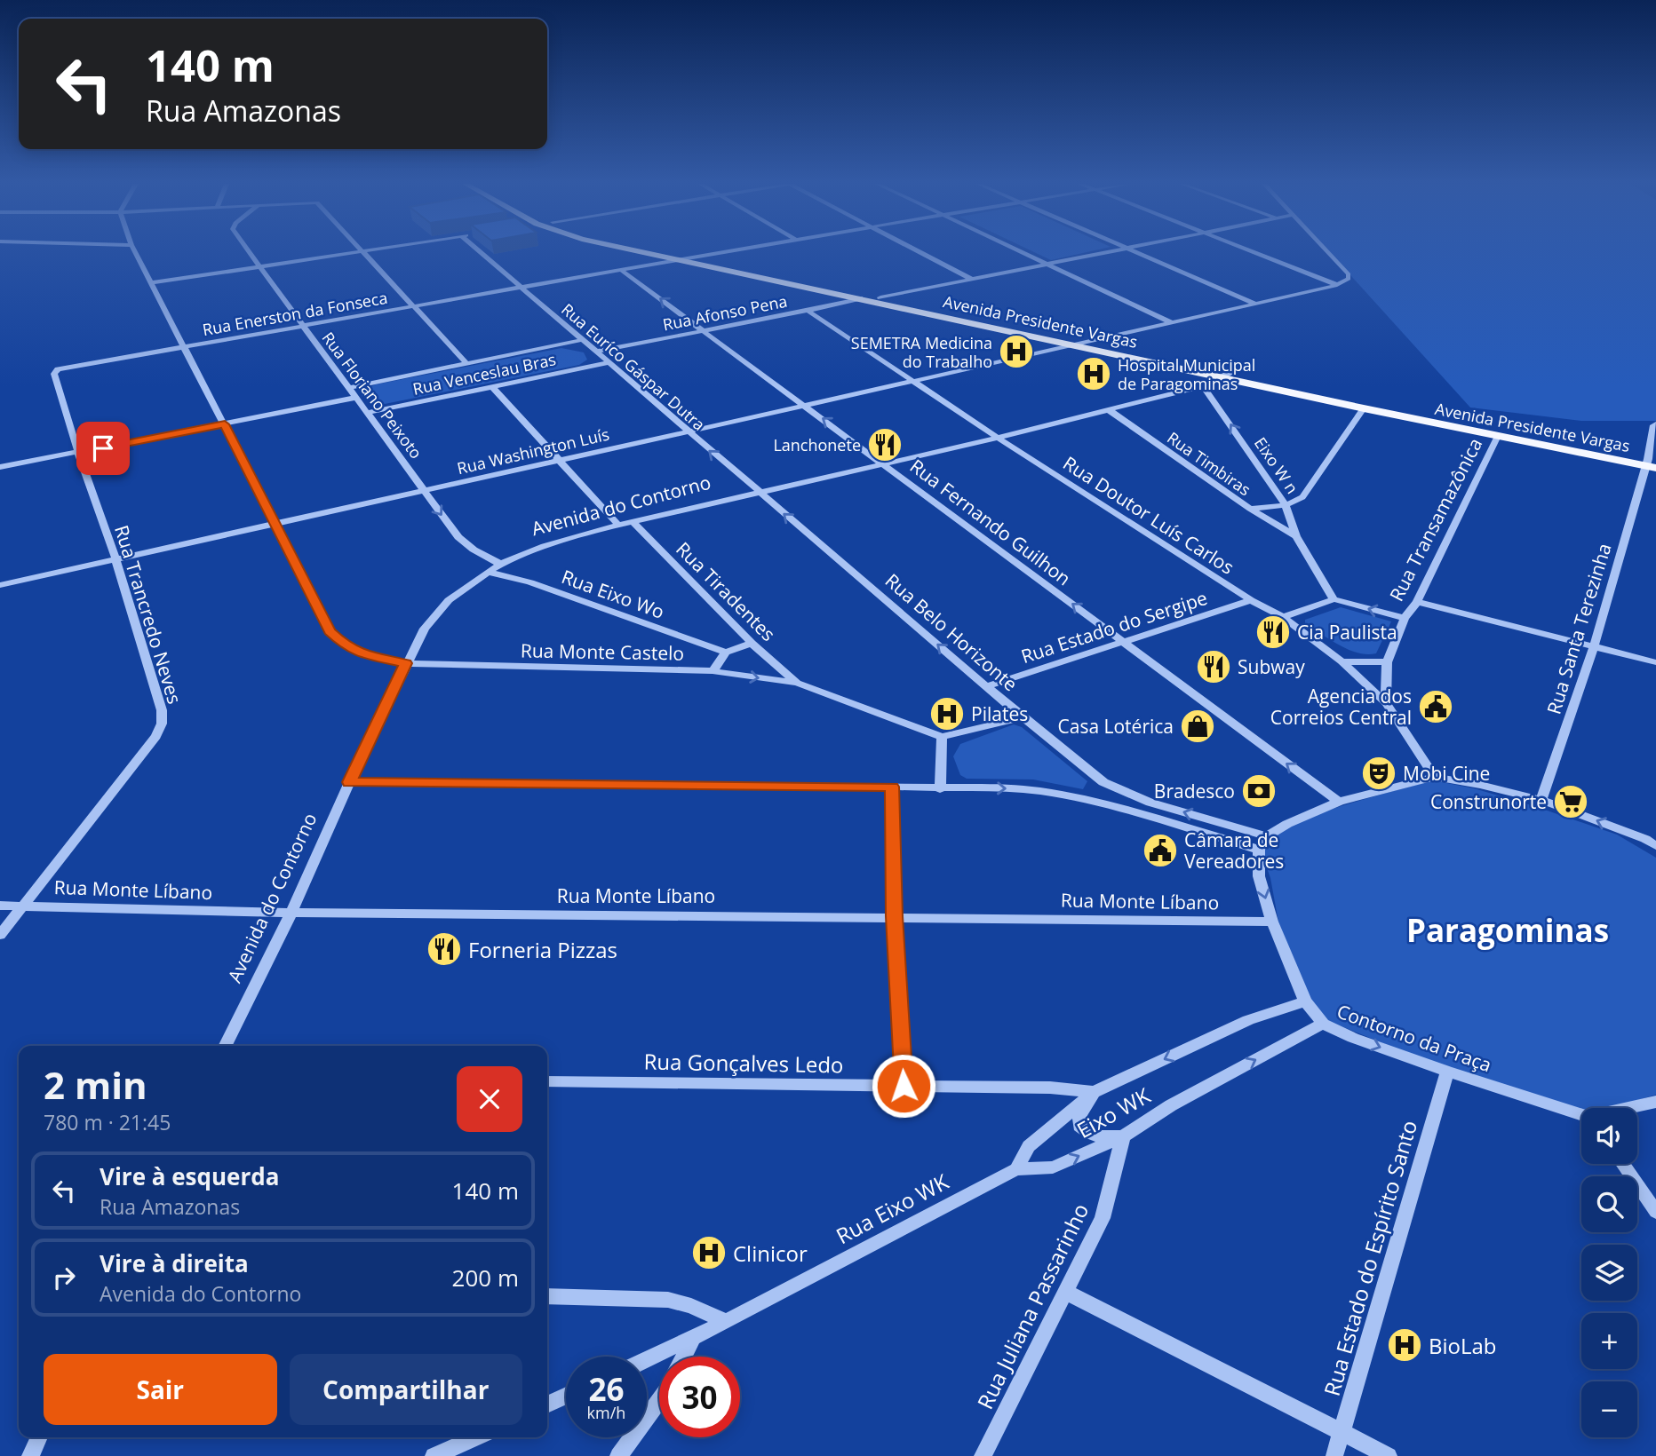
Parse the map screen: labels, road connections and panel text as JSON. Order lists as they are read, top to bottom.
{
  "streets": {
    "main road": ["Avenida Presidente Vargas"],
    "street": [
      "Rua Afonso Pena",
      "Rua Enerston da Fonseca",
      "Rua Euríco Gáspar Dutra",
      "Rua Venceslau Bras",
      "Rua Floriano Peixoto",
      "Rua Washington Luís",
      "Rua Timbiras",
      "Eixo W n",
      "Avenida do Contorno",
      "Rua Doutor Luís Carlos",
      "Rua Transamazônica",
      "Rua Fernando Guilhon",
      "Rua Tiradentes",
      "Rua Eixo Wo",
      "Rua Trancredo Neves",
      "Rua Estado do Sergipe",
      "Rua Santa Terezinha",
      "Rua Belo Horizonte",
      "Rua Monte Castelo",
      "Rua Monte Líbano",
      "Contorno da Praça",
      "Rua Gonçalves Ledo",
      "Eixo WK",
      "Rua Eixo WK",
      "Rua Estado do Espírito Santo",
      "Rua Juliana Passarinho"
    ]
  },
  "crossings": [
    ["Rua Afonso Pena", "Avenida Presidente Vargas"],
    ["Rua Afonso Pena", "Rua Euríco Gáspar Dutra"],
    ["Rua Afonso Pena", "Rua Doutor Luís Carlos"],
    ["Rua Afonso Pena", "Rua Fernando Guilhon"],
    ["Rua Enerston da Fonseca", "Avenida Presidente Vargas"],
    ["Rua Enerston da Fonseca", "Rua Euríco Gáspar Dutra"],
    ["Rua Enerston da Fonseca", "Rua Floriano Peixoto"],
    ["Rua Enerston da Fonseca", "Rua Fernando Guilhon"],
    ["Rua Enerston da Fonseca", "Rua Trancredo Neves"],
    ["Avenida Presidente Vargas", "Rua Washington Luís"],
    ["Avenida Presidente Vargas", "Avenida do Contorno"],
    ["Avenida Presidente Vargas", "Rua Transamazônica"],
    ["Avenida Presidente Vargas", "Rua Santa Terezinha"],
    ["Rua Euríco Gáspar Dutra", "Rua Venceslau Bras"],
    ["Rua Euríco Gáspar Dutra", "Rua Washington Luís"],
    ["Rua Euríco Gáspar Dutra", "Avenida do Contorno"],
    ["Rua Euríco Gáspar Dutra", "Rua Belo Horizonte"],
    ["Rua Venceslau Bras", "Rua Floriano Peixoto"],
    ["Rua Floriano Peixoto", "Rua Washington Luís"],
    ["Rua Floriano Peixoto", "Avenida do Contorno"],
    ["Rua Washington Luís", "Rua Doutor Luís Carlos"],
    ["Rua Washington Luís", "Rua Fernando Guilhon"],
    ["Rua Washington Luís", "Rua Trancredo Neves"],
    ["Rua Timbiras", "Eixo W n"],
    ["Rua Timbiras", "Avenida do Contorno"],
    ["Eixo W n", "Avenida do Contorno"],
    ["Avenida do Contorno", "Rua Doutor Luís Carlos"],
    ["Avenida do Contorno", "Rua Fernando Guilhon"],
    ["Avenida do Contorno", "Rua Tiradentes"],
    ["Avenida do Contorno", "Rua Eixo Wo"],
    ["Avenida do Contorno", "Rua Belo Horizonte"],
    ["Avenida do Contorno", "Rua Monte Castelo"],
    ["Avenida do Contorno", "Rua Monte Líbano"],
    ["Rua Doutor Luís Carlos", "Rua Estado do Sergipe"],
    ["Rua Fernando Guilhon", "Rua Estado do Sergipe"],
    ["Rua Tiradentes", "Rua Monte Castelo"],
    ["Rua Trancredo Neves", "Rua Monte Líbano"],
    ["Rua Estado do Sergipe", "Rua Belo Horizonte"],
    ["Rua Monte Líbano", "Contorno da Praça"],
    ["Contorno da Praça", "Eixo WK"],
    ["Contorno da Praça", "Rua Estado do Espírito Santo"],
    ["Rua Gonçalves Ledo", "Eixo WK"],
    ["Eixo WK", "Rua Eixo WK"],
    ["Eixo WK", "Rua Juliana Passarinho"]
  ],
  "one_way": ["Eixo W n", "Rua Fernando Guilhon", "Contorno da Praça"],
  "districts": ["Paragominas"],
  "places": {
    "hospital": [
      "SEMETRA Medicina do Trabalho",
      "Hospital Municipal de Paragominas",
      "Pilates",
      "Clinicor",
      "BioLab"
    ],
    "restaurant": [
      "Lanchonete",
      "Cia Paulista",
      "Subway",
      "Forneria Pizzas"
    ],
    "public building": ["Agencia dos Correios Central", "Câmara de Vereadores"],
    "shop": ["Casa Lotérica"],
    "theatre": ["Mobi Cine"],
    "bank": ["Bradesco"],
    "supermarket": ["Construnorte"]
  },
  "page": {
    "turn": ["140 m", "Rua Amazonas"],
    "heading": ["2 min", "780 m · 21:45"],
    "map_buttons": ["+", "−"],
    "list": [
      {
        "name": "Vire à esquerda",
        "note": "Rua Amazonas",
        "value": "140 m"
      },
      {
        "name": "Vire à direita",
        "note": "Avenida do Contorno",
        "value": "200 m"
      }
    ],
    "buttons": ["Sair", "Compartilhar"],
    "speed": "26 km/h",
    "limit": "30"
  }
}
